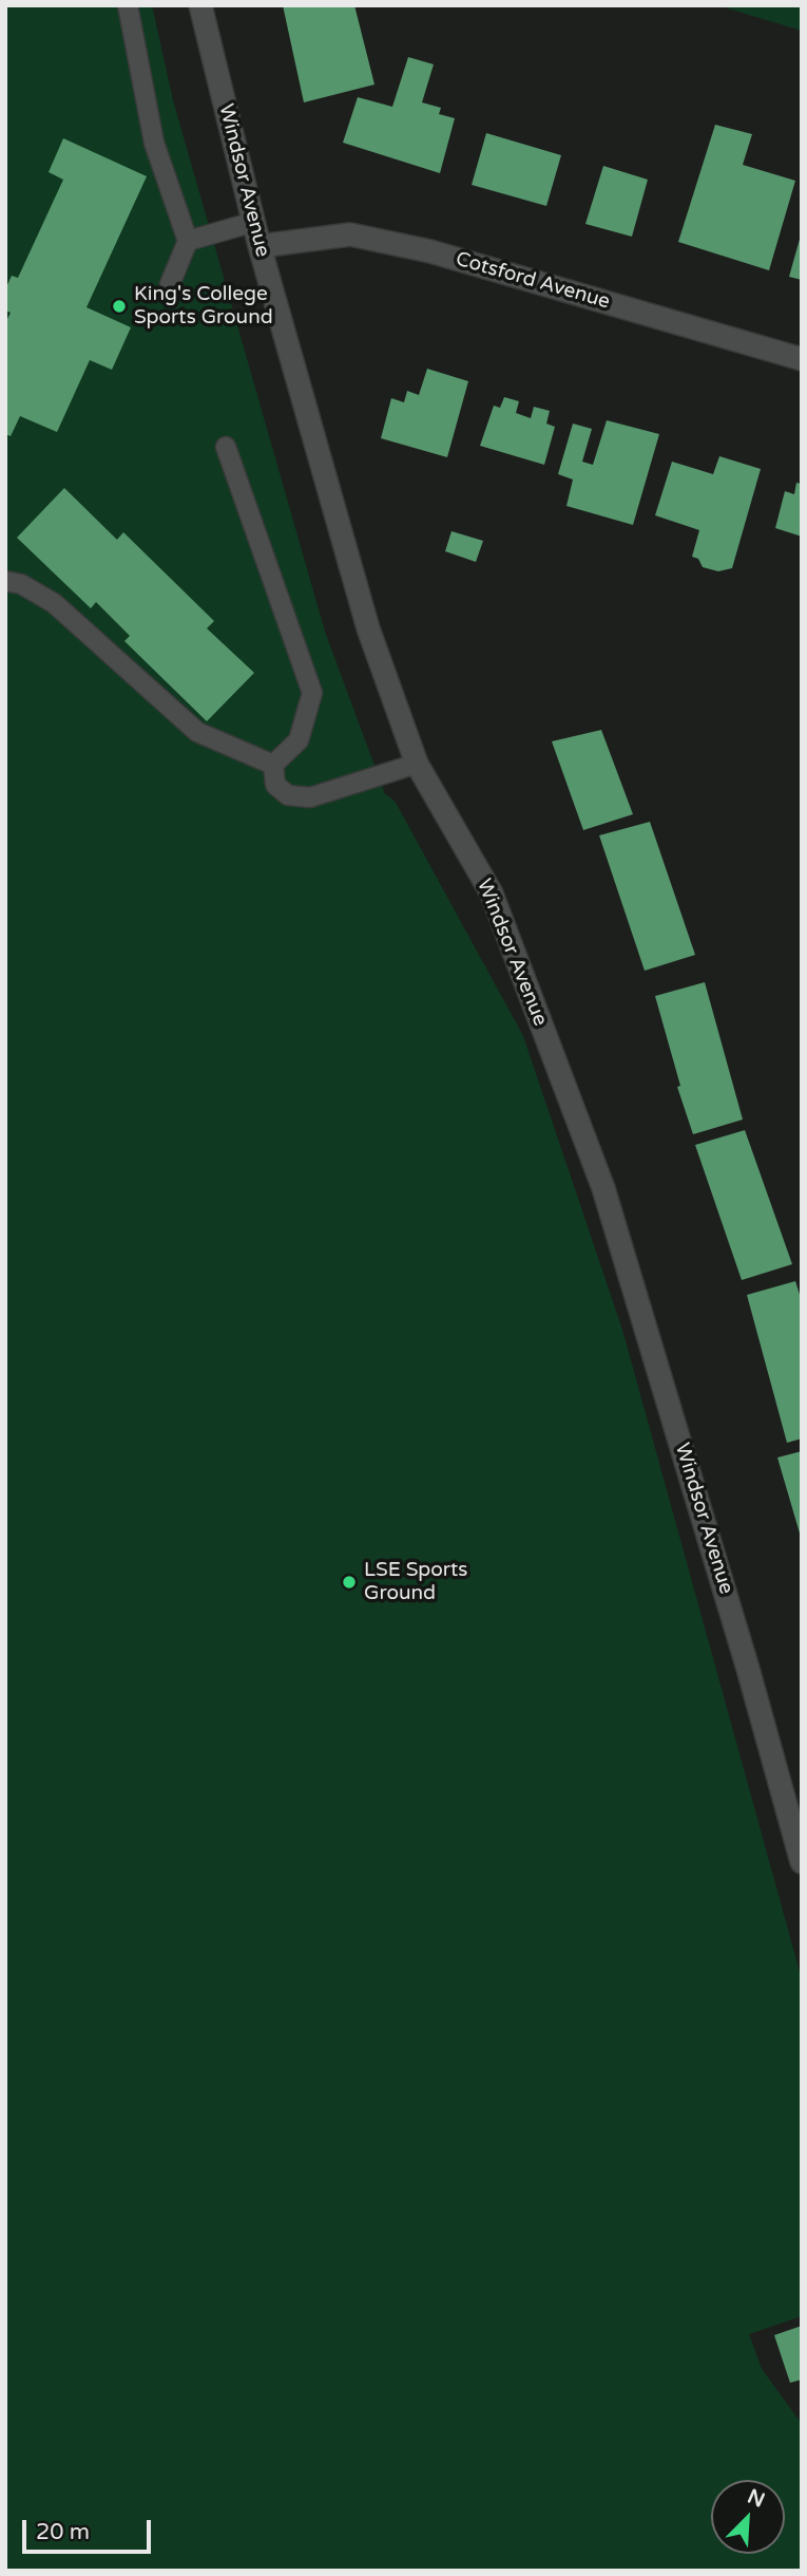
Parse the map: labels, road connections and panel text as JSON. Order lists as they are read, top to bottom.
{
  "streets": {
    "street": ["Windsor Avenue", "Cotsford Avenue"]
  },
  "crossings": [
    ["Windsor Avenue", "Cotsford Avenue"]
  ],
  "places": ["King's College Sports Ground", "LSE Sports Ground"],
  "scale_bar": "20 m",
  "north": "top right"
}
